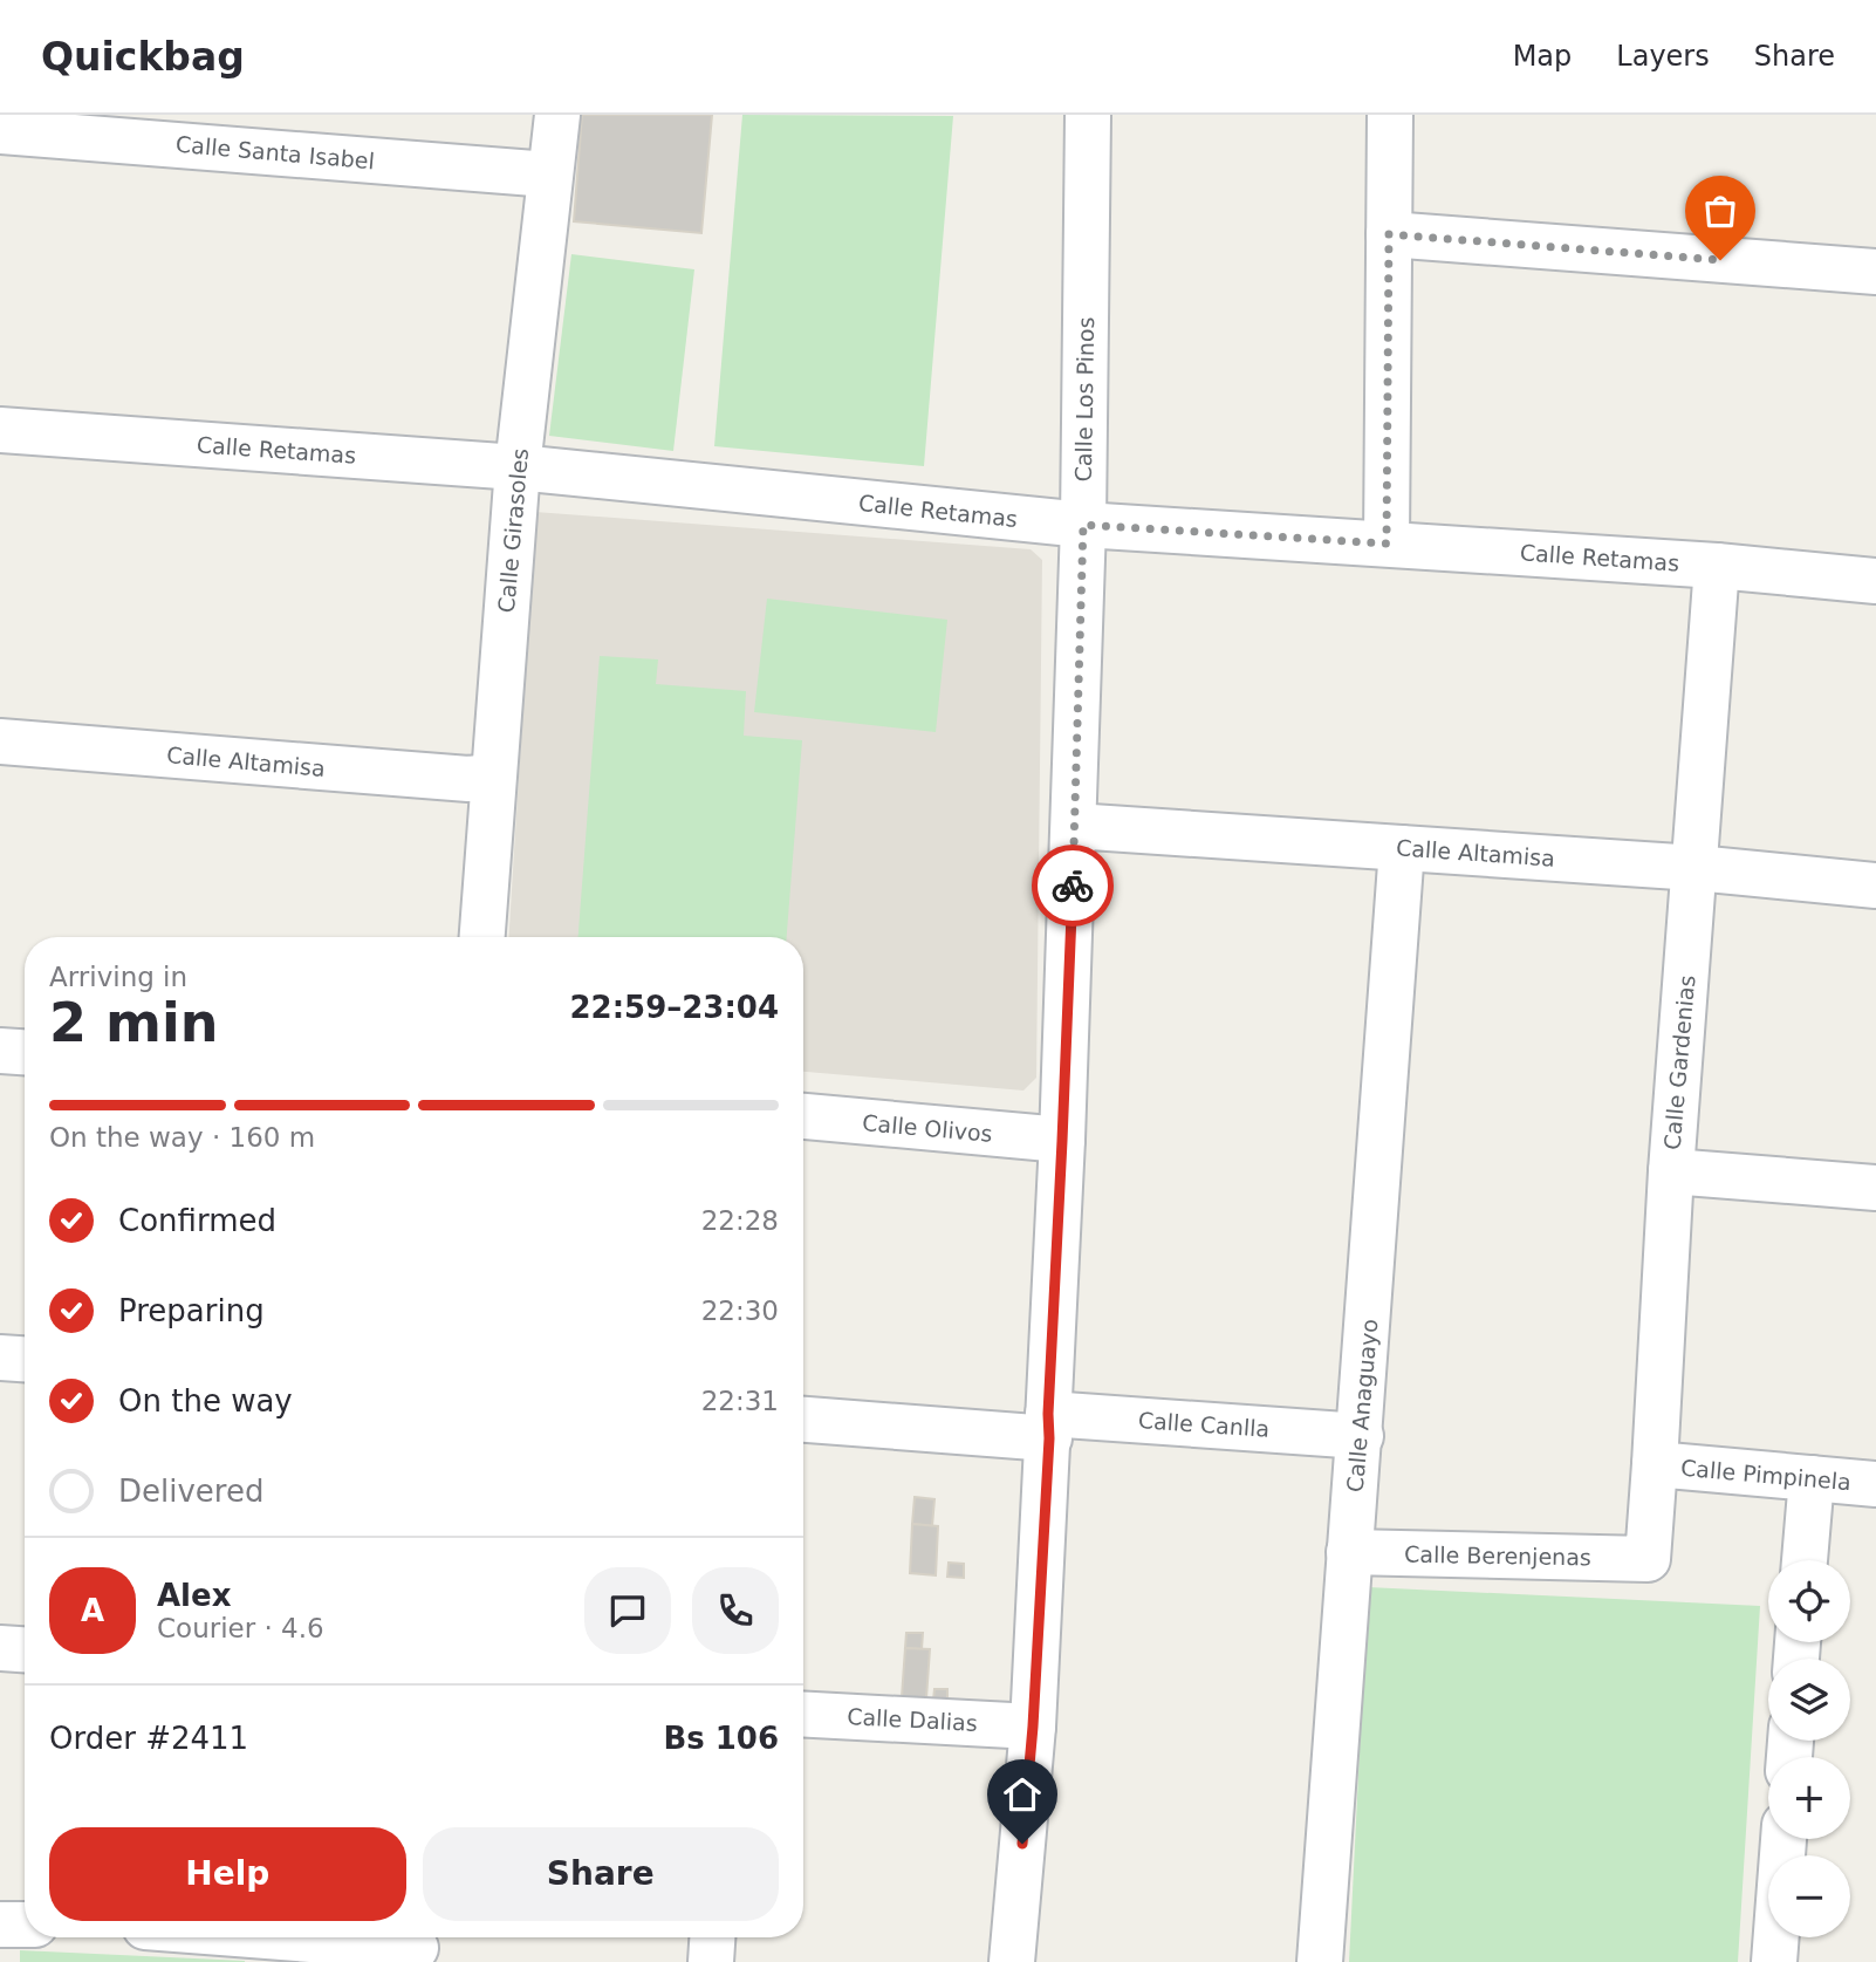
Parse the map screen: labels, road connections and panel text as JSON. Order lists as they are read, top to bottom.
{
  "streets": {
    "street": [
      "Calle Santa Isabel",
      "Calle Los Pinos",
      "Calle Retamas",
      "Calle Girasoles",
      "Calle Altamisa",
      "Calle Gardenias",
      "Calle Olivos",
      "Calle Anaguayo",
      "Calle Canlla",
      "Calle Pimpinela",
      "Calle Berenjenas",
      "Calle Dalias"
    ]
  },
  "crossings": [
    ["Calle Santa Isabel", "Calle Girasoles"],
    ["Calle Los Pinos", "Calle Retamas"],
    ["Calle Los Pinos", "Calle Altamisa"],
    ["Calle Los Pinos", "Calle Olivos"],
    ["Calle Los Pinos", "Calle Canlla"],
    ["Calle Los Pinos", "Calle Dalias"],
    ["Calle Retamas", "Calle Girasoles"],
    ["Calle Retamas", "Calle Gardenias"],
    ["Calle Girasoles", "Calle Altamisa"],
    ["Calle Altamisa", "Calle Gardenias"],
    ["Calle Altamisa", "Calle Anaguayo"],
    ["Calle Gardenias", "Calle Pimpinela"],
    ["Calle Gardenias", "Calle Berenjenas"],
    ["Calle Anaguayo", "Calle Canlla"],
    ["Calle Anaguayo", "Calle Berenjenas"]
  ],
  "page": {
    "header": "Quickbag",
    "nav": ["Map", "Layers", "Share"],
    "heading": ["2 min", "Arriving in", "22:59–23:04"],
    "panel": [
      "Alex",
      "Courier · 4.6",
      "Order #2411",
      "Bs 106"
    ],
    "bar": "On the way · 160 m",
    "list": [
      ["Confirmed", "22:28"],
      ["Preparing", "22:30"],
      ["On the way", "22:31"],
      "Delivered"
    ],
    "map_buttons": ["+", "−"],
    "round": "A",
    "buttons": ["Help", "Share"]
  }
}
